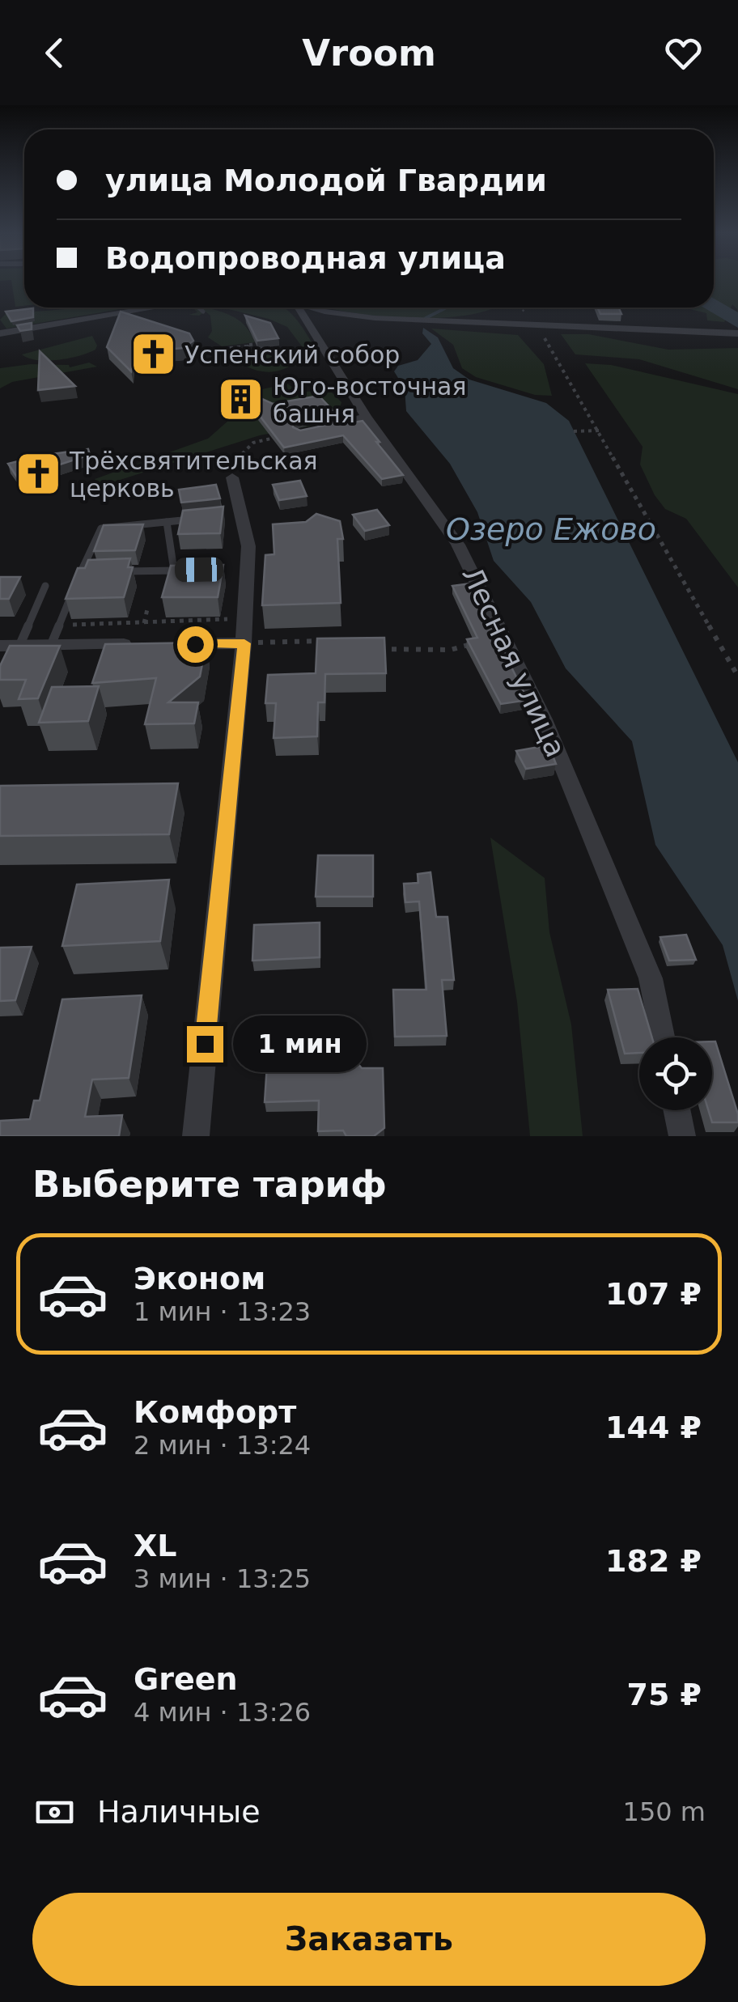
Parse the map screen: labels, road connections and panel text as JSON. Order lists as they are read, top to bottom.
{
  "streets": {
    "street": ["Лесная улица"]
  },
  "water": ["Озеро Ежово"],
  "places": {
    "church": ["Успенский собор", "Трёхсвятительская церковь"],
    "building": ["Юго-восточная башня"]
  },
  "page": {
    "header": "Vroom",
    "banner": ["улица Молодой Гвардии", "Водопроводная улица"],
    "bubble": "1 мин",
    "heading": "Выберите тариф",
    "list": [
      {
        "name": "Эконом",
        "note": "1 мин · 13:23",
        "value": "107 ₽"
      },
      {
        "name": "Комфорт",
        "note": "2 мин · 13:24",
        "value": "144 ₽"
      },
      {
        "name": "XL",
        "note": "3 мин · 13:25",
        "value": "182 ₽"
      },
      {
        "name": "Green",
        "note": "4 мин · 13:26",
        "value": "75 ₽"
      }
    ],
    "pay": ["Наличные", "150 m"],
    "buttons": "Заказать"
  }
}
